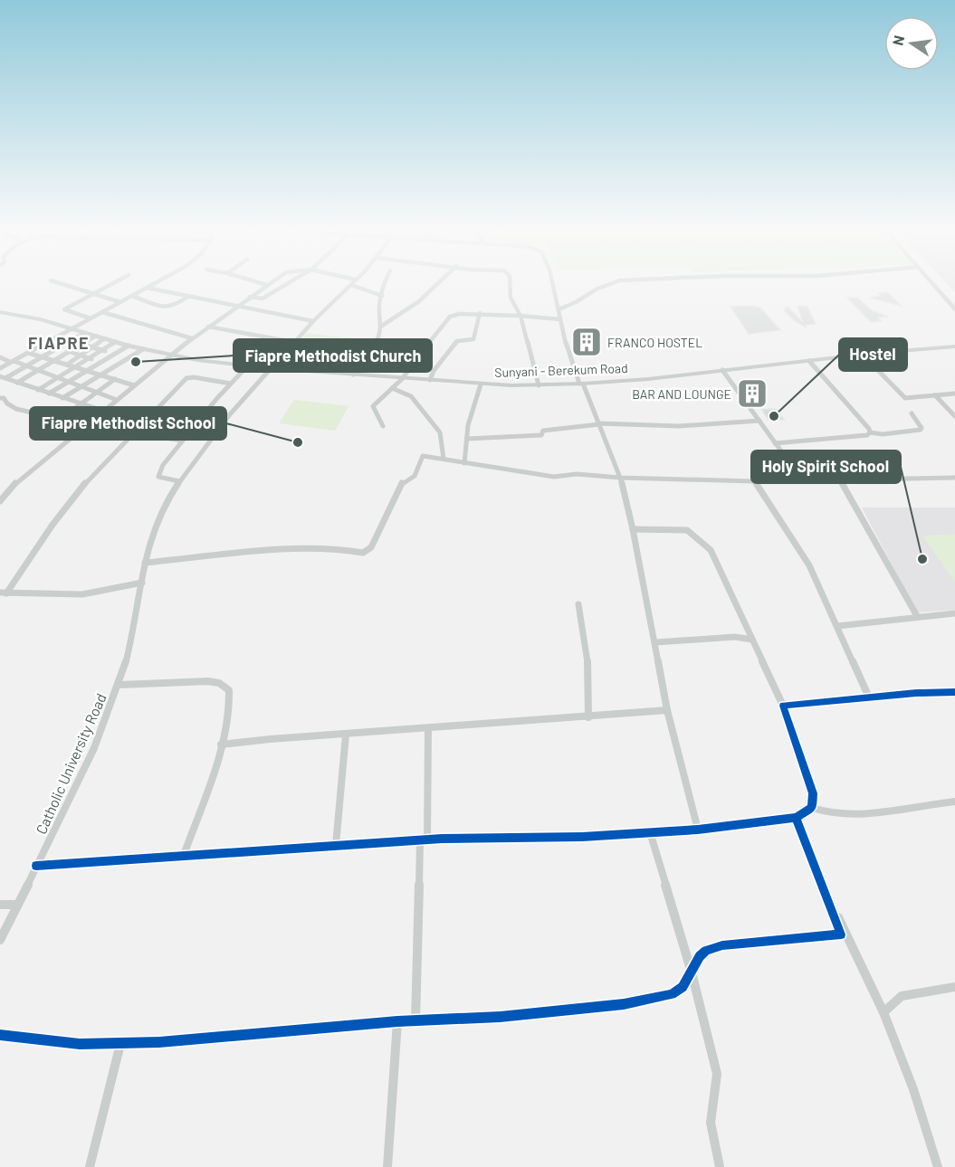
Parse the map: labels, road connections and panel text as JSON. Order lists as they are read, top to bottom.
{
  "streets": {
    "main road": ["Sunyani - Berekum Road"],
    "street": ["Catholic University Road"]
  },
  "crossings": [
    ["Sunyani - Berekum Road", "Catholic University Road"]
  ],
  "districts": ["FIAPRE"],
  "places": {
    "building": ["FRANCO HOSTEL", "BAR AND LOUNGE"],
    "other": [
      "Fiapre Methodist Church",
      "Hostel",
      "Fiapre Methodist School",
      "Holy Spirit School"
    ]
  },
  "north": "left"
}
